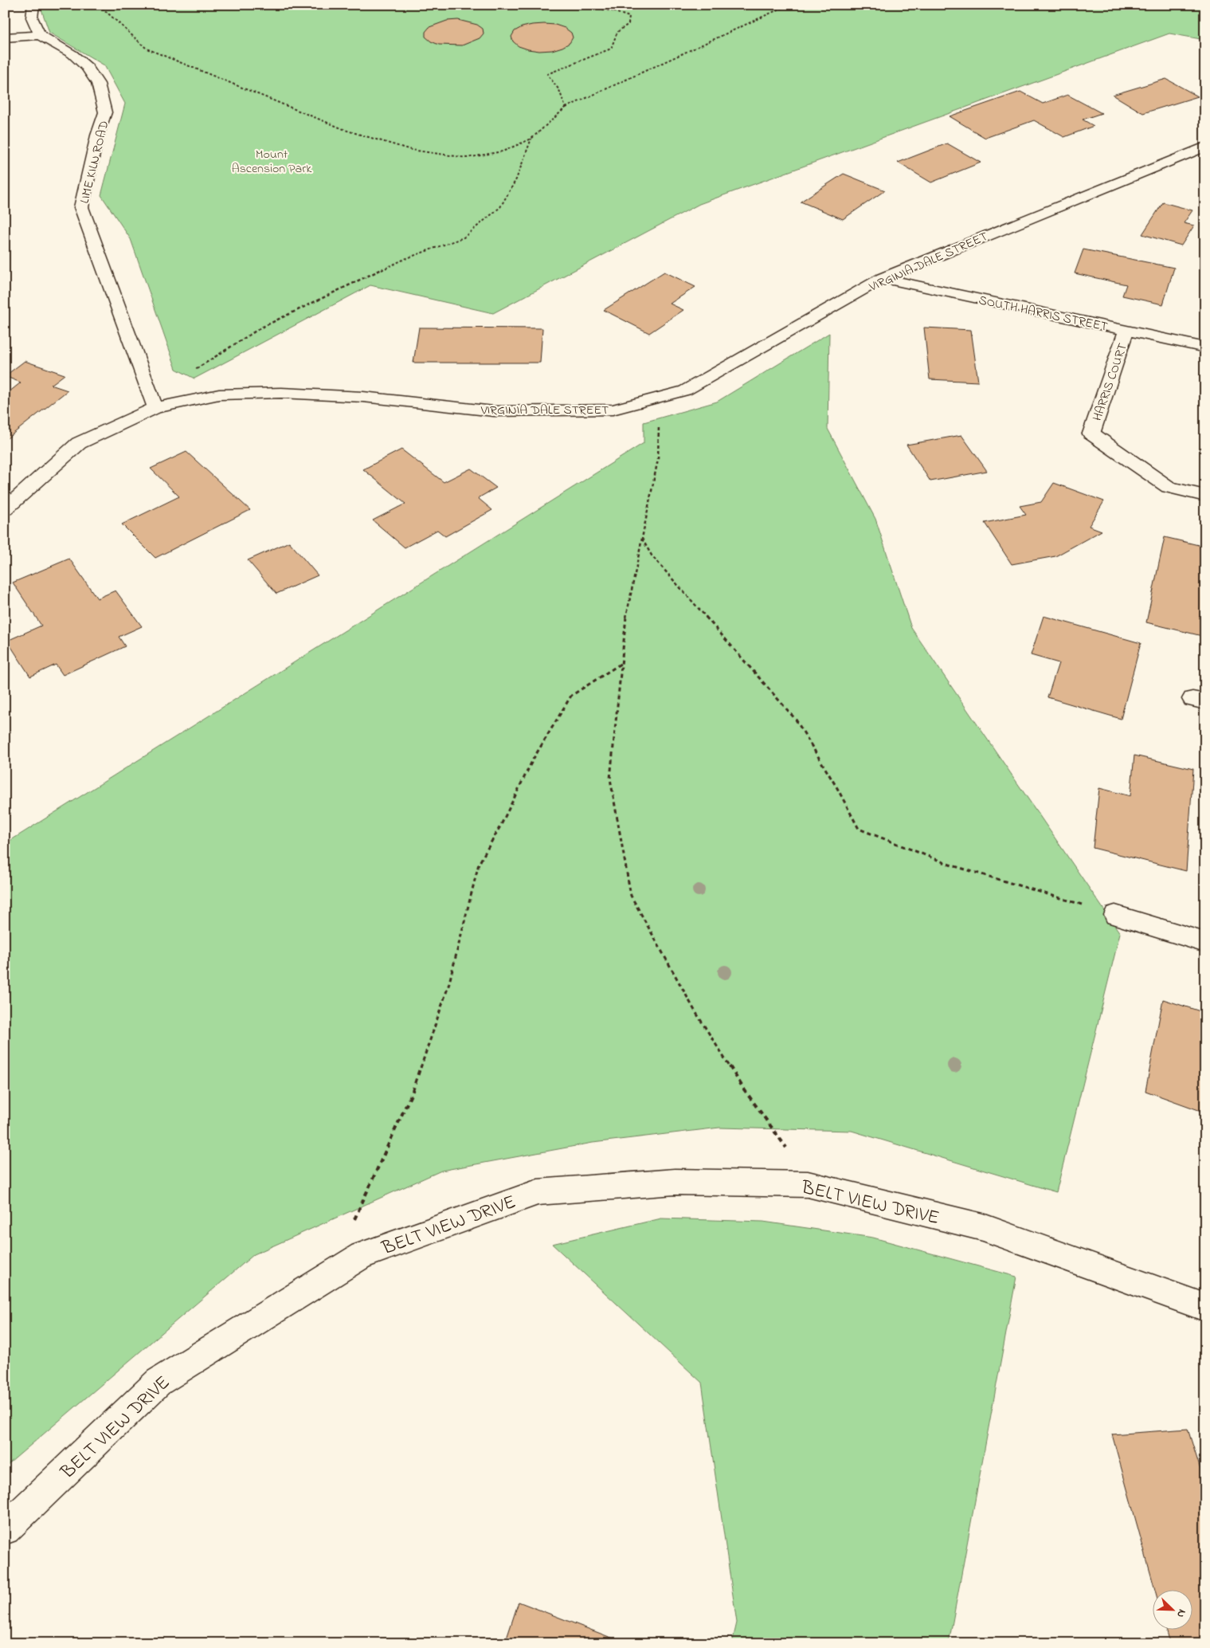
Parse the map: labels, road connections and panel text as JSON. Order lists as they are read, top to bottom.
{
  "streets": {
    "street": [
      "LIME KILN ROAD",
      "VIRGINIA DALE STREET",
      "SOUTH HARRIS STREET",
      "HARRIS COURT",
      "BELT VIEW DRIVE"
    ]
  },
  "crossings": [
    ["LIME KILN ROAD", "VIRGINIA DALE STREET"],
    ["VIRGINIA DALE STREET", "SOUTH HARRIS STREET"],
    ["SOUTH HARRIS STREET", "HARRIS COURT"]
  ],
  "parks": ["Mount Ascension Park"],
  "north": "bottom right"
}
